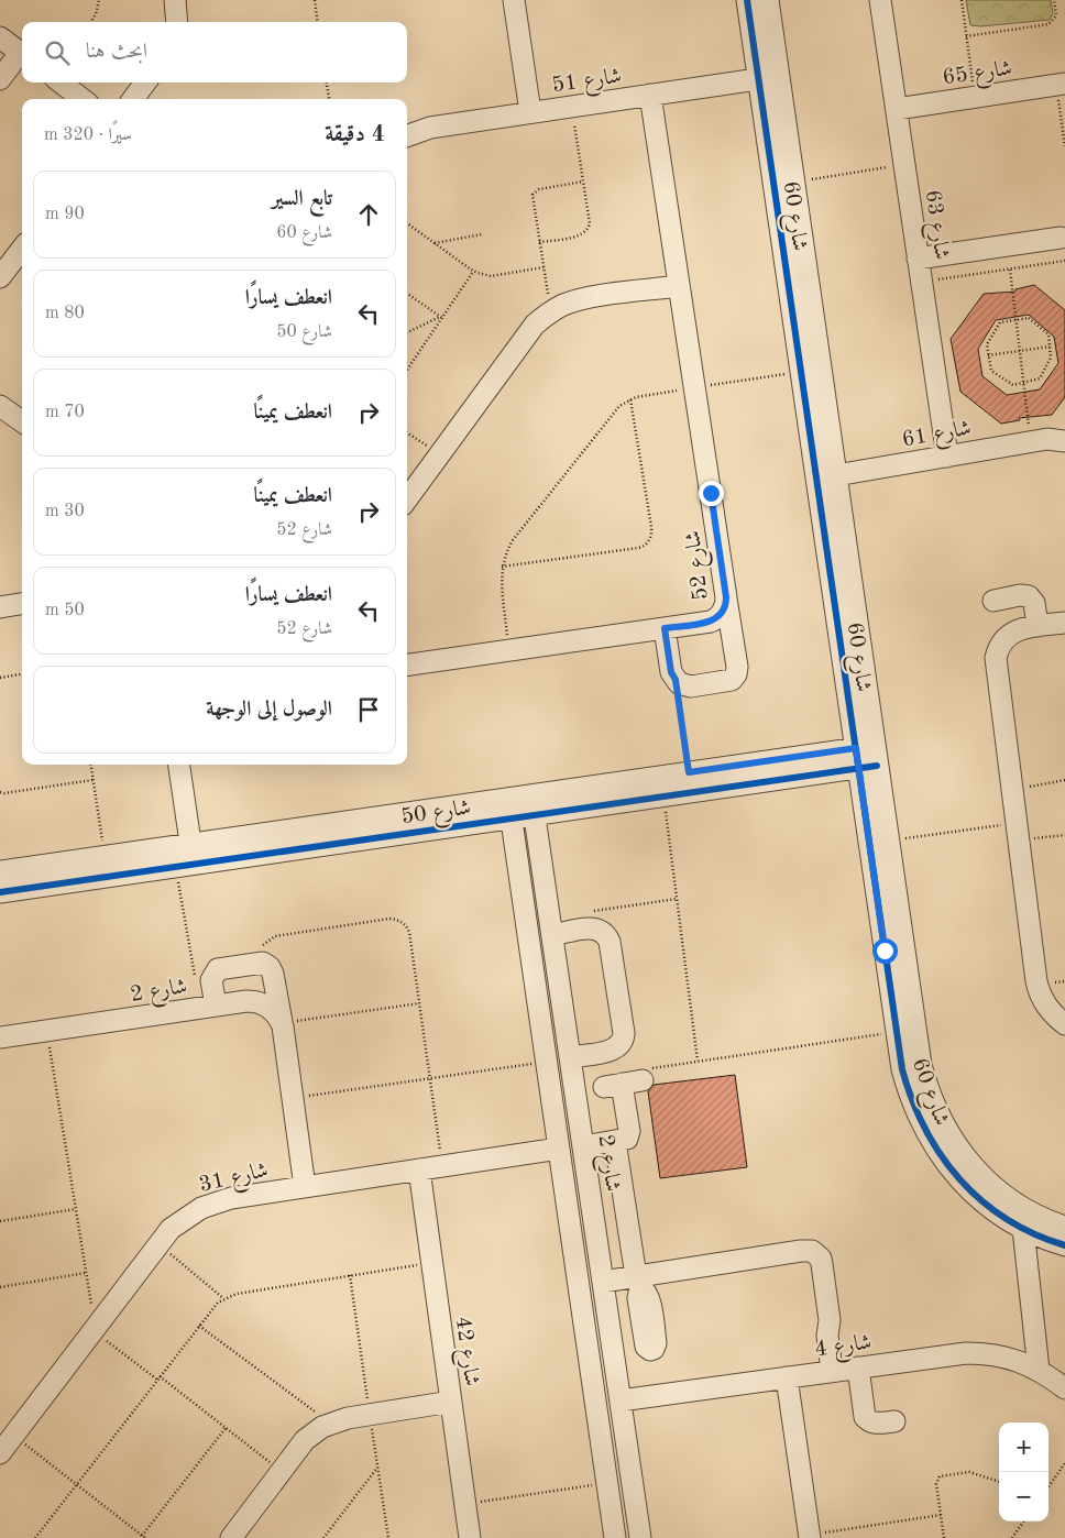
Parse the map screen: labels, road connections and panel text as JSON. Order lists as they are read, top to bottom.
{
  "streets": {
    "street": [
      "شارع 65",
      "شارع 51",
      "شارع 60",
      "شارع 63",
      "شارع 61",
      "شارع 52",
      "شارع 50",
      "شارع 2",
      "شارع 31",
      "شارع 4",
      "شارع 42"
    ]
  },
  "crossings": [
    ["شارع 65", "شارع 63"],
    ["شارع 51", "شارع 60"],
    ["شارع 51", "شارع 52"],
    ["شارع 60", "شارع 61"],
    ["شارع 60", "شارع 50"],
    ["شارع 63", "شارع 61"],
    ["شارع 50", "شارع 2"],
    ["شارع 2", "شارع 4"],
    ["شارع 31", "شارع 42"]
  ],
  "page": {
    "search": "ابحث هنا",
    "heading": ["4 دقيقة", "سيرًا · 320 m"],
    "list": [
      ["تابع السير", "شارع 60", "90 m"],
      ["انعطف يسارًا", "شارع 50", "80 m"],
      ["انعطف يمينًا", "70 m"],
      ["انعطف يمينًا", "شارع 52", "30 m"],
      ["انعطف يسارًا", "شارع 52", "50 m"],
      "الوصول إلى الوجهة"
    ],
    "map_buttons": ["+", "−"]
  }
}
